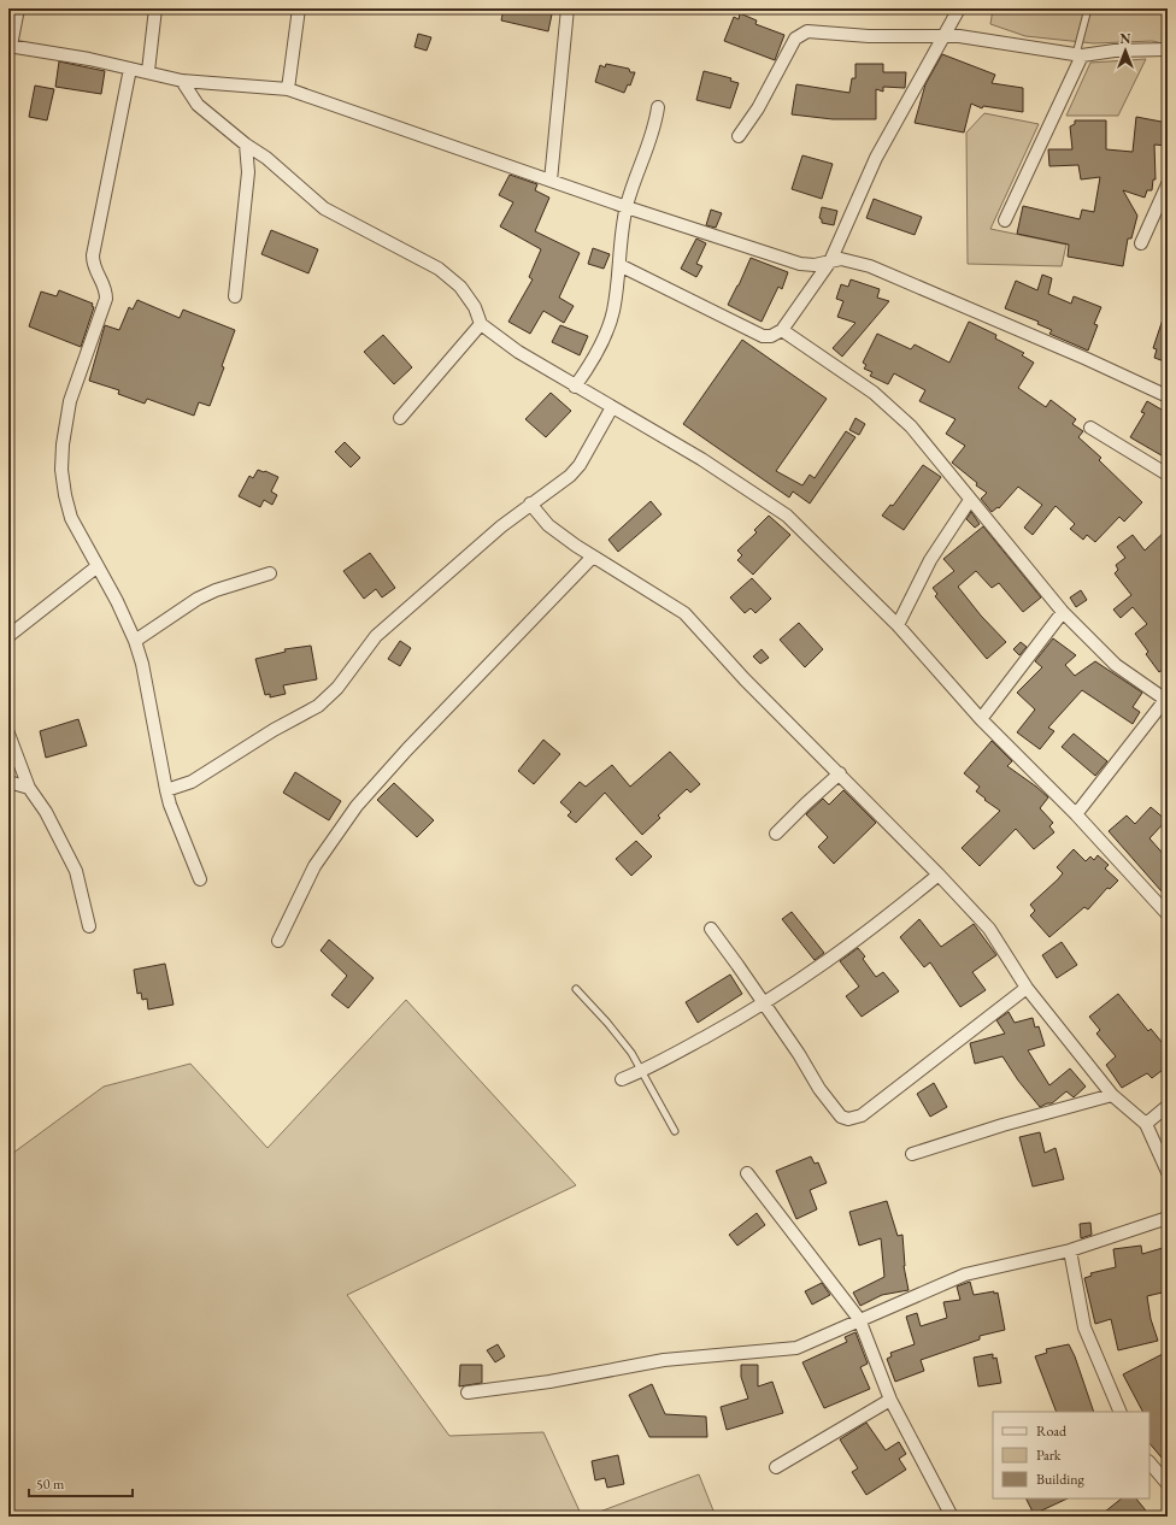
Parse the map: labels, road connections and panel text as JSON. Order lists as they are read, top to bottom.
{
  "legend": ["Road", "Park", "Building"],
  "scale_bar": "50 m",
  "north": "top"
}
